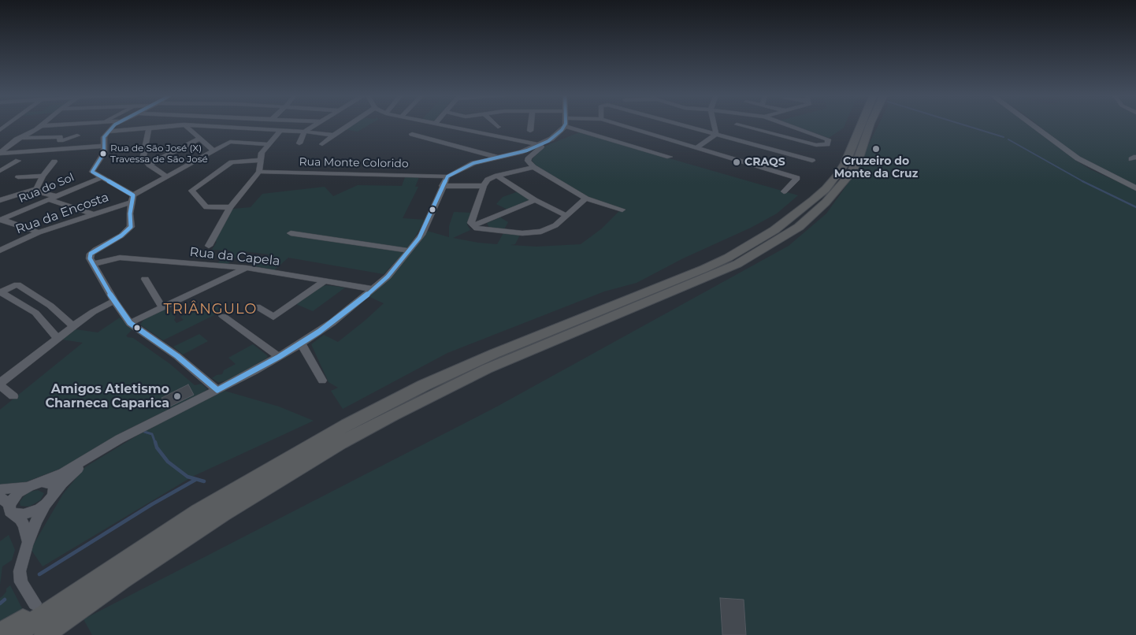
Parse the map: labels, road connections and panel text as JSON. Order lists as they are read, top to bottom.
{
  "streets": {
    "street": [
      "Rua Monte Colorido",
      "Rua do Sol",
      "Rua da Encosta",
      "Rua da Capela"
    ]
  },
  "districts": ["TRIÂNGULO"],
  "places": [
    "Cruzeiro do Monte da Cruz",
    "Rua de São José (X) Travessa de São José",
    "CRAQS",
    "Amigos Atletismo Charneca Caparica"
  ]
}
